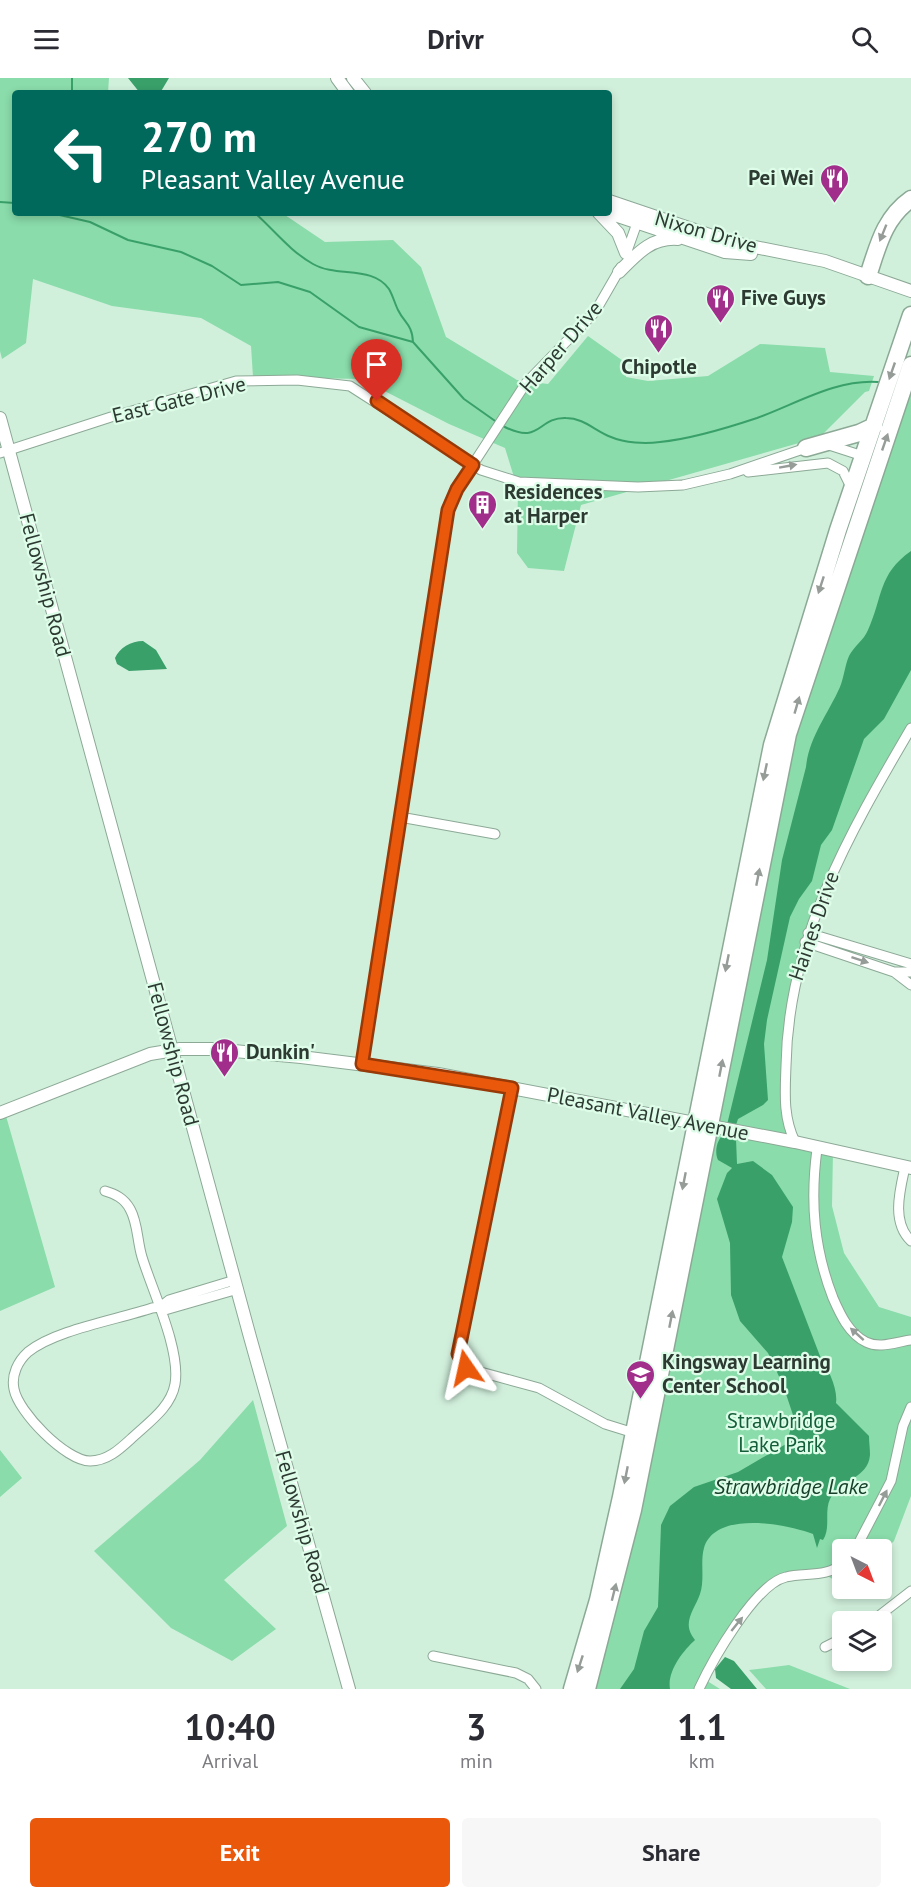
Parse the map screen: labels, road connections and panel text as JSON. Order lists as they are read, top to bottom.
{
  "streets": {
    "street": [
      "Nixon Drive",
      "Harper Drive",
      "East Gate Drive",
      "Fellowship Road",
      "Haines Drive",
      "Pleasant Valley Avenue"
    ]
  },
  "crossings": [
    ["Nixon Drive", "Harper Drive"],
    ["Harper Drive", "East Gate Drive"],
    ["Harper Drive", "Pleasant Valley Avenue"],
    ["East Gate Drive", "Fellowship Road"],
    ["Fellowship Road", "Pleasant Valley Avenue"],
    ["Haines Drive", "Pleasant Valley Avenue"]
  ],
  "water": ["Strawbridge Lake"],
  "parks": ["Strawbridge Lake Park"],
  "places": {
    "restaurant": [
      "Pei Wei",
      "Five Guys",
      "Chipotle",
      "Dunkin'"
    ],
    "building": ["Residences at Harper"],
    "school or university": ["Kingsway Learning Center School"]
  },
  "north": "bottom right",
  "page": {
    "header": "Drivr",
    "turn": ["270 m", "Pleasant Valley Avenue"],
    "eta": [
      "10:40",
      "Arrival",
      "3",
      "min",
      "1.1",
      "km"
    ],
    "buttons": ["Exit", "Share"]
  }
}
